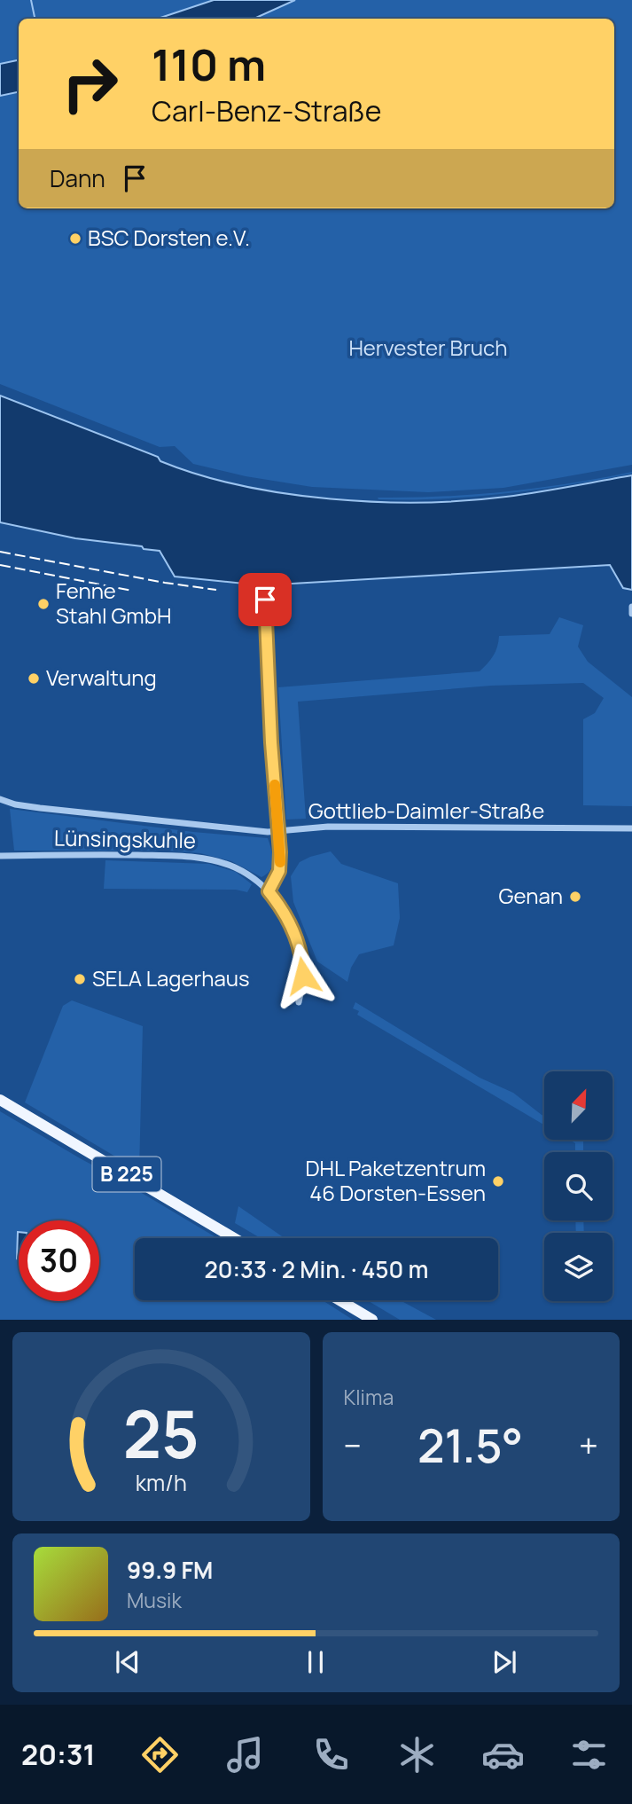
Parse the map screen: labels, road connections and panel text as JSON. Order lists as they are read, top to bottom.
{
  "streets": {
    "main road": ["B 225"],
    "street": ["Gottlieb-Daimler-Straße", "Lünsingskuhle"]
  },
  "parks": ["Hervester Bruch"],
  "places": [
    "BSC Dorsten e.V.",
    "Fenne Stahl GmbH",
    "Verwaltung",
    "Genan",
    "SELA Lagerhaus",
    "DHL Paketzentrum 46 Dorsten-Essen"
  ],
  "north": "top right",
  "page": {
    "turn": ["110 m", "Carl-Benz-Straße"],
    "then": "Dann",
    "limit": "30",
    "trip": "20:33 · 2 Min. · 450 m",
    "tile": "Klima",
    "heat": ["−", "21.5°", "+"],
    "song": ["99.9 FM", "Musik"],
    "tabs": "20:31",
    "gauge": ["25", "km/h"]
  }
}
